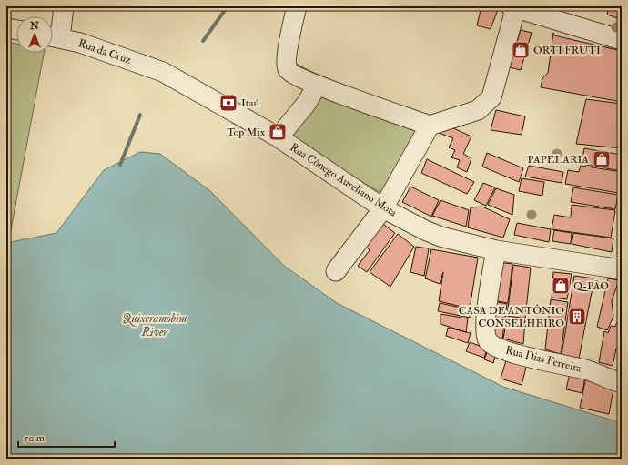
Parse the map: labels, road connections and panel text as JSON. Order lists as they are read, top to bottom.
{
  "streets": {
    "street": ["Rua da Cruz", "Rua Cônego Aureliano Mota", "Rua Dias Ferreira"]
  },
  "crossings": [
    ["Rua da Cruz", "Rua Cônego Aureliano Mota"],
    ["Rua Cônego Aureliano Mota", "Rua Dias Ferreira"]
  ],
  "water": ["Quixeramobim River"],
  "places": {
    "shop": [
      "ORTI FRUTI",
      "Top Mix",
      "PAPELARIA",
      "Q-PÃO"
    ],
    "bank": ["Itaú"],
    "building": ["CASA DE ANTÔNIO CONSELHEIRO"]
  },
  "scale_bar": "50 m",
  "north": "top"
}
